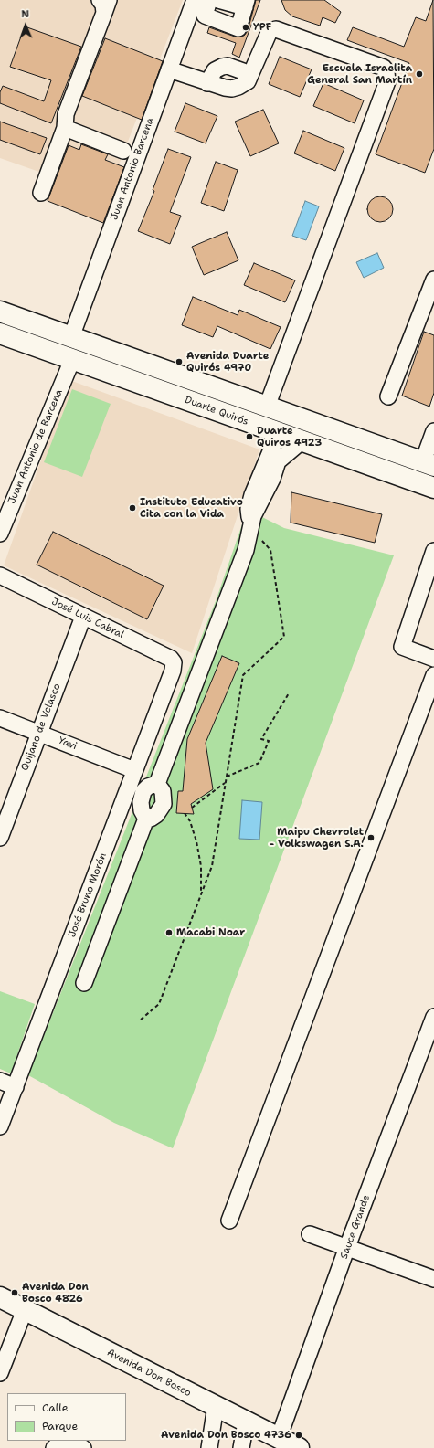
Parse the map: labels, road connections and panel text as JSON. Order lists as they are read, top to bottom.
{
  "streets": {
    "main road": ["Duarte Quirós", "Avenida Don Bosco"],
    "street": [
      "Juan Antonio Barcena",
      "Juan Antonio de Barcena",
      "José Luis Cabral",
      "Quijano de Velasco",
      "Yavi",
      "José Bruno Morón",
      "Sauce Grande"
    ]
  },
  "crossings": [
    ["Juan Antonio Barcena", "Duarte Quirós"],
    ["Duarte Quirós", "Juan Antonio de Barcena"],
    ["José Luis Cabral", "Quijano de Velasco"],
    ["José Luis Cabral", "José Bruno Morón"],
    ["Quijano de Velasco", "Yavi"],
    ["Yavi", "José Bruno Morón"],
    ["Sauce Grande", "Avenida Don Bosco"]
  ],
  "places": [
    "YPF",
    "Escuela Israelita General San Martín",
    "Avenida Duarte Quirós 4970",
    "Duarte Quiros 4923",
    "Instituto Educativo Cita con la Vida",
    "Maipu Chevrolet - Volkswagen S.A.",
    "Macabi Noar",
    "Avenida Don Bosco 4826",
    "Avenida Don Bosco 4736"
  ],
  "legend": ["Calle", "Parque"],
  "north": "top"
}
